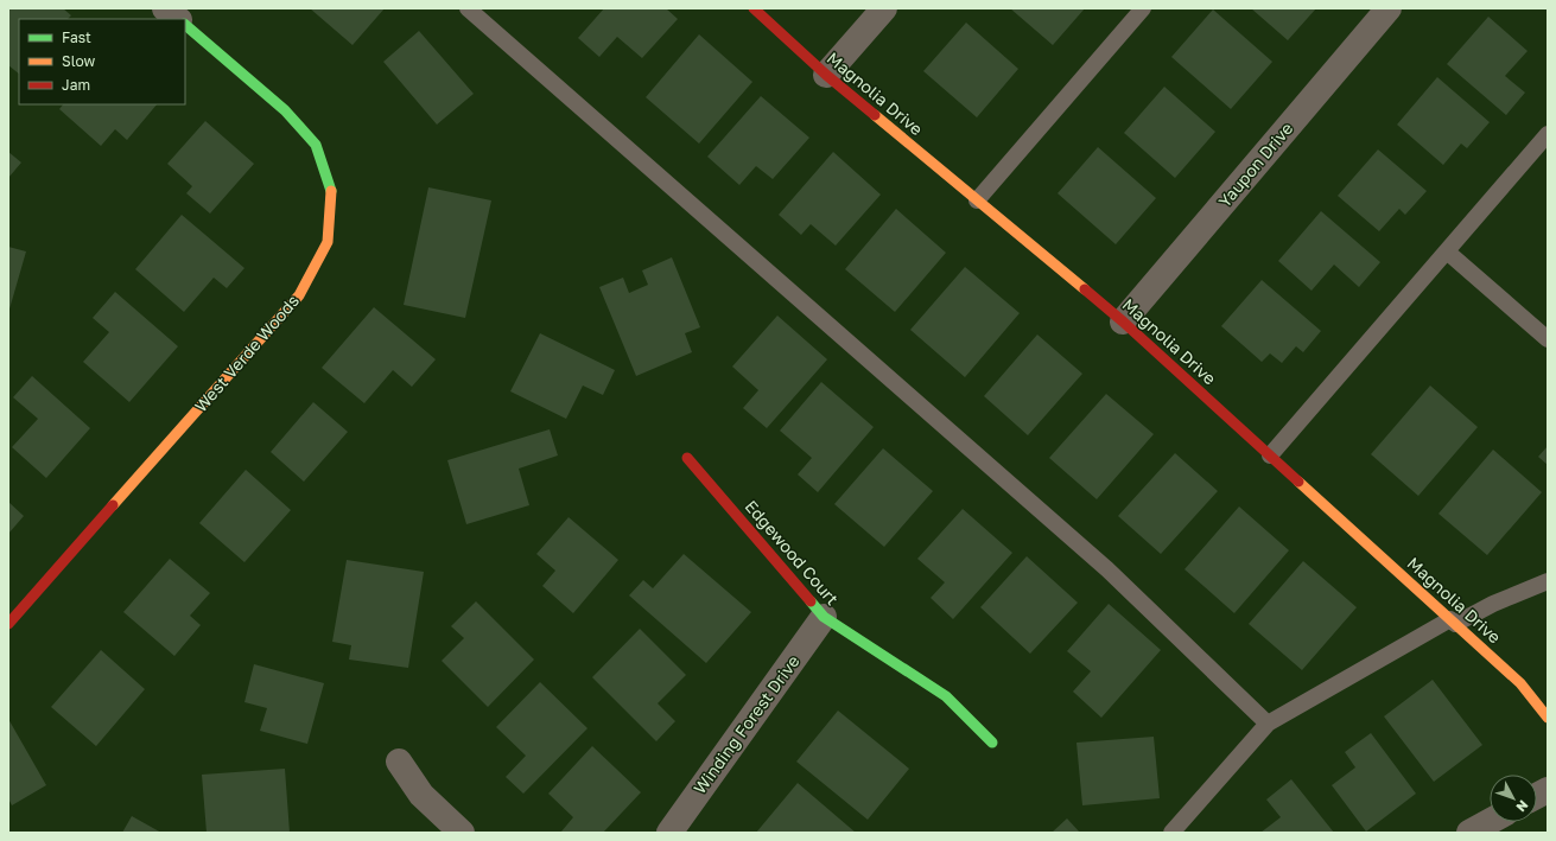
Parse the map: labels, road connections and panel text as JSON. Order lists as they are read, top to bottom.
{
  "streets": {
    "street": [
      "Magnolia Drive",
      "Yaupon Drive",
      "West Verde Woods",
      "Edgewood Court",
      "Winding Forest Drive"
    ]
  },
  "crossings": [
    ["Magnolia Drive", "Yaupon Drive"],
    ["Edgewood Court", "Winding Forest Drive"]
  ],
  "legend": ["Fast", "Slow", "Jam"],
  "north": "bottom right"
}
